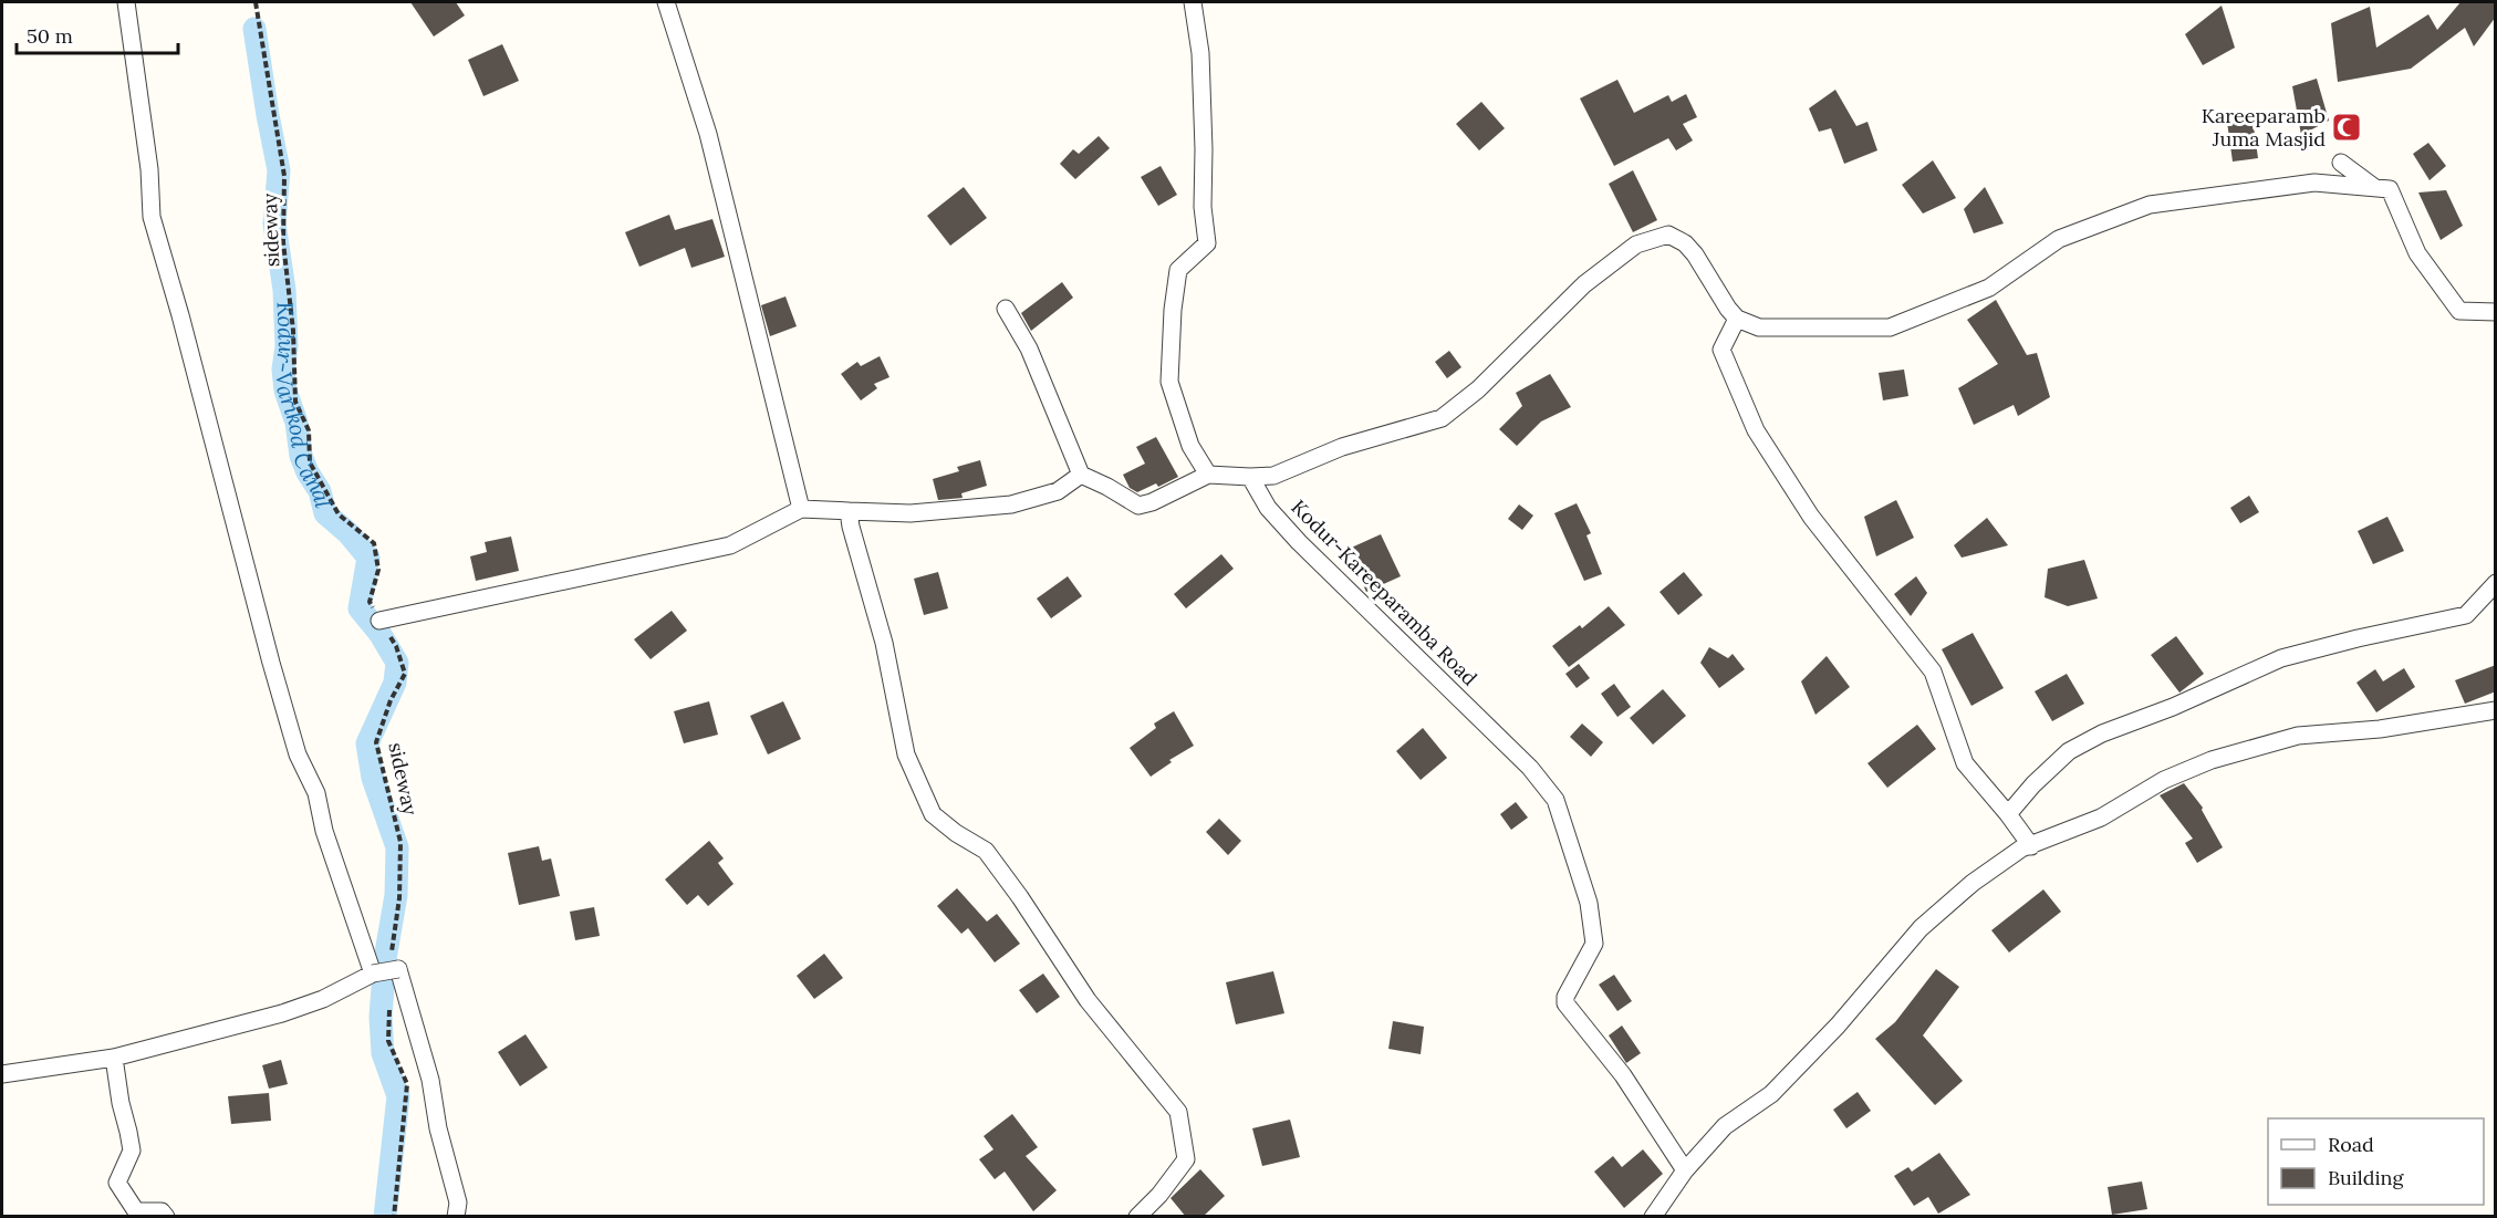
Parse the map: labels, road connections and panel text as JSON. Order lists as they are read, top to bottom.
{
  "streets": {
    "street": ["Kodur-Kareeparamba Road"],
    "path": ["sideway"]
  },
  "water": ["Kodur-Varikod Canal"],
  "places": {
    "mosque": ["Kareeparamb Juma Masjid"]
  },
  "legend": ["Road", "Building"],
  "scale_bar": "50 m"
}
